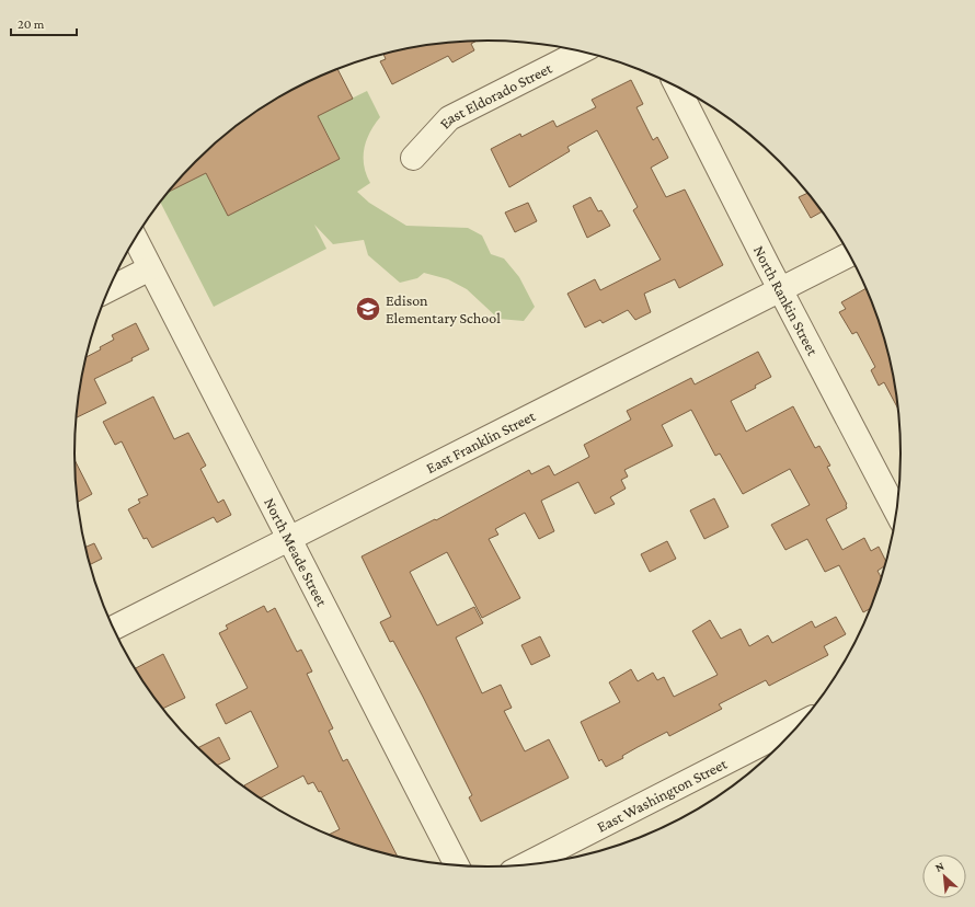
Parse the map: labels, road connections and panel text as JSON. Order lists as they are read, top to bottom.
{
  "streets": {
    "street": [
      "East Eldorado Street",
      "North Rankin Street",
      "East Franklin Street",
      "North Meade Street",
      "East Washington Street"
    ]
  },
  "crossings": [
    ["North Rankin Street", "East Franklin Street"],
    ["East Franklin Street", "North Meade Street"]
  ],
  "places": {
    "school or university": ["Edison Elementary School"]
  },
  "scale_bar": "20 m",
  "north": "top left"
}
